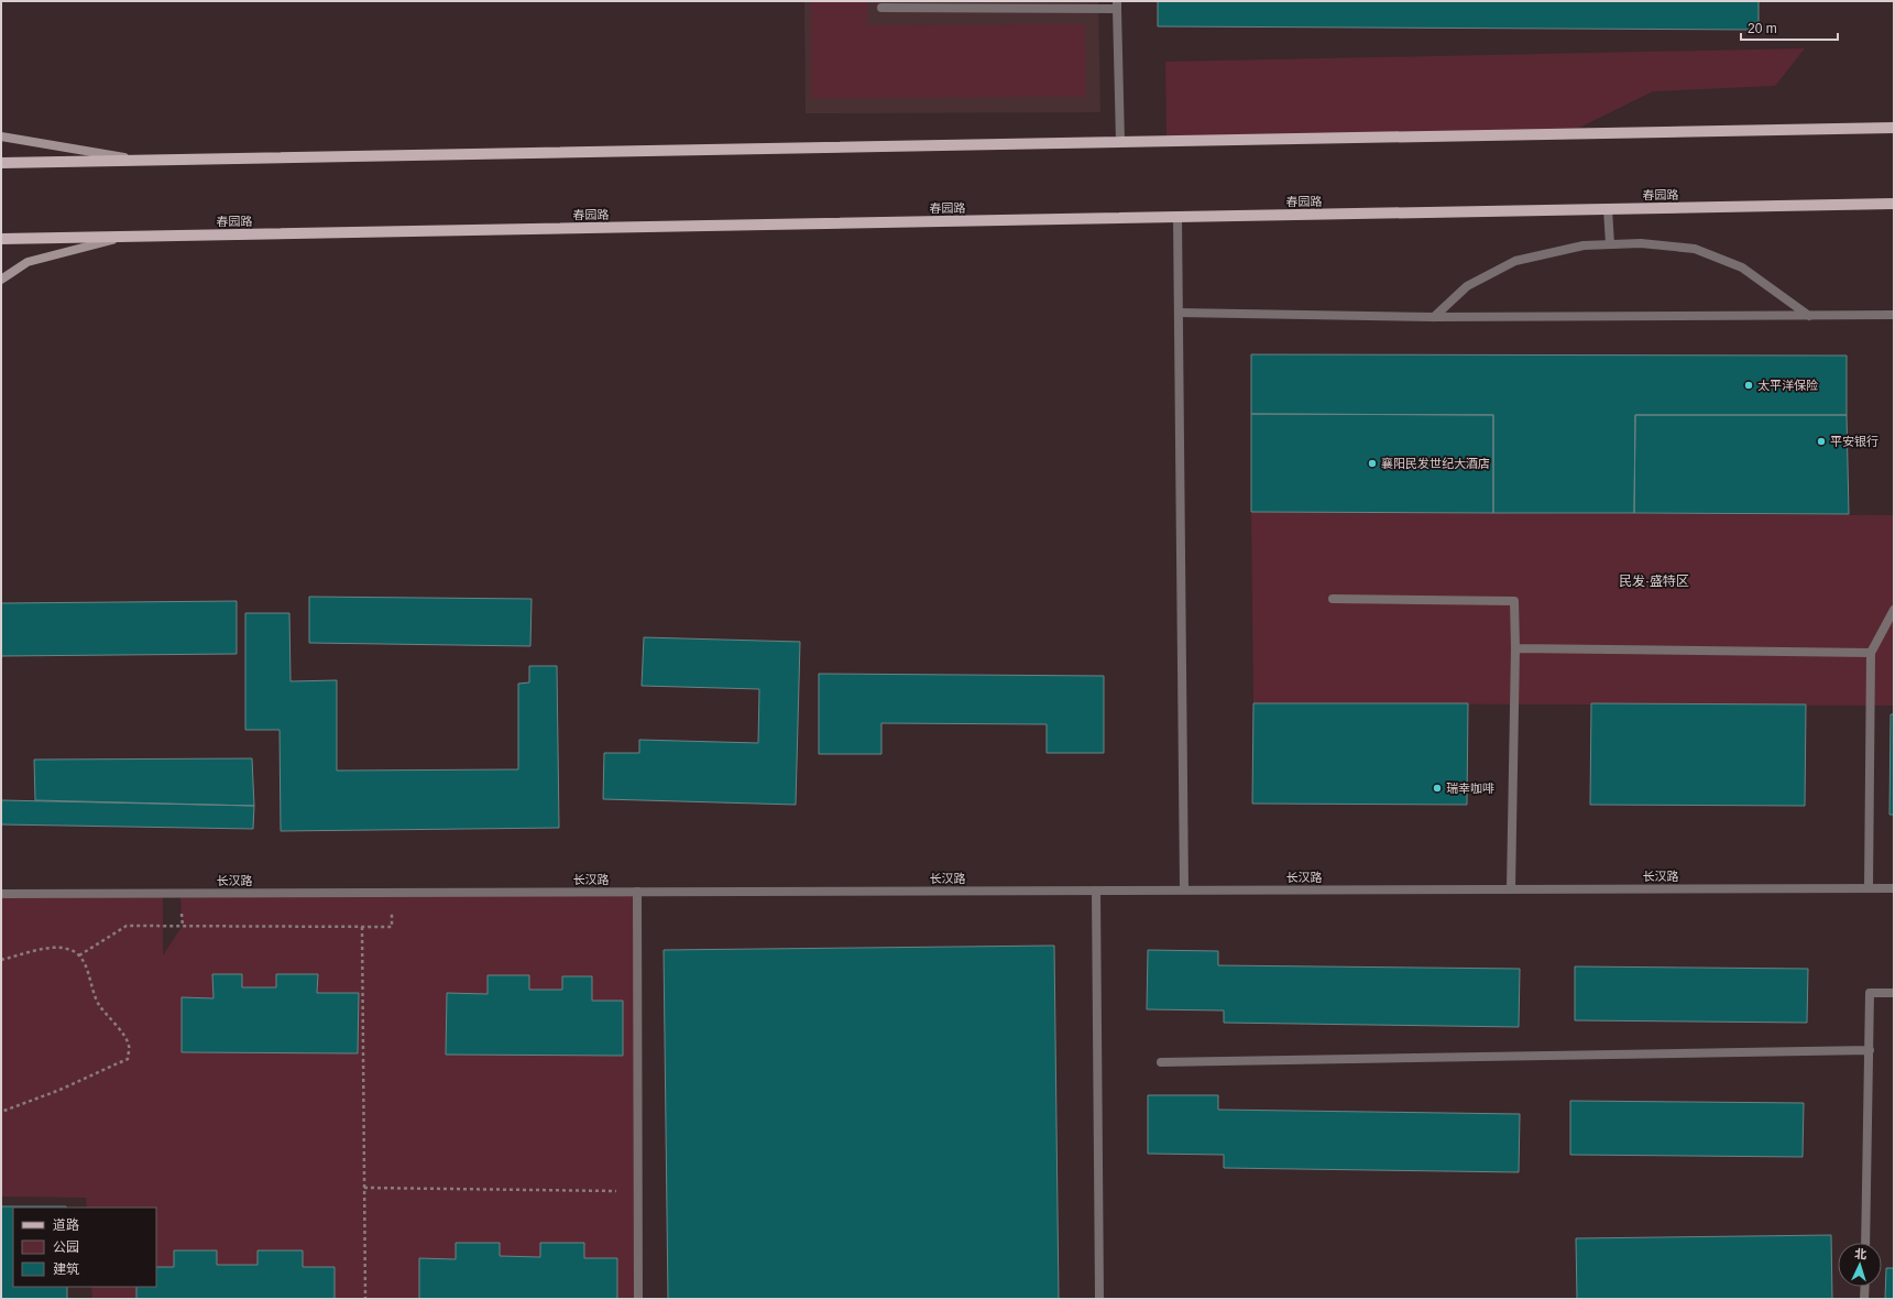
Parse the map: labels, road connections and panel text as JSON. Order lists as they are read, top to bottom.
{
  "streets": {
    "main road": ["春园路"],
    "street": ["长汉路"]
  },
  "districts": ["民发·盛特区"],
  "places": [
    "太平洋保险",
    "平安银行",
    "襄阳民发世纪大酒店",
    "瑞幸咖啡"
  ],
  "legend": ["道路", "公园", "建筑"],
  "scale_bar": "20 m",
  "north": "top"
}
